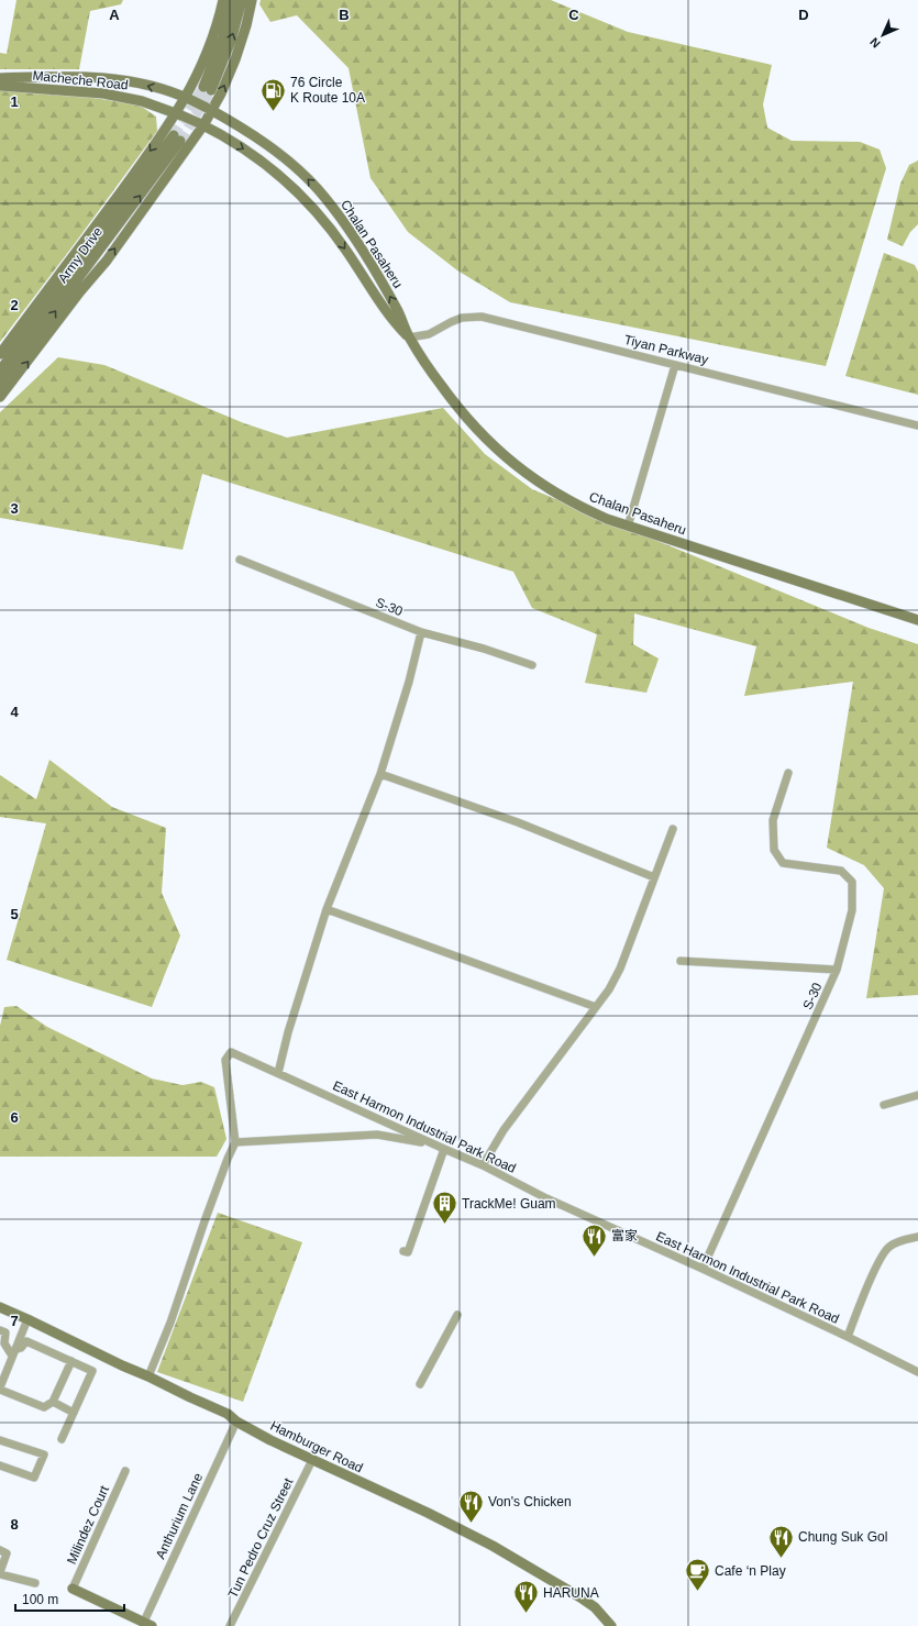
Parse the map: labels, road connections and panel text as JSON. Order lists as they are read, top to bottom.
{
  "streets": {
    "main road": [
      "Macheche Road",
      "Chalan Pasaheru",
      "Army Drive",
      "Hamburger Road"
    ],
    "street": [
      "Tiyan Parkway",
      "S-30",
      "East Harmon Industrial Park Road",
      "Anthurium Lane",
      "Milindez Court",
      "Tun Pedro Cruz Street"
    ]
  },
  "crossings": [
    ["Macheche Road", "Chalan Pasaheru"],
    ["Chalan Pasaheru", "Tiyan Parkway"],
    ["S-30", "East Harmon Industrial Park Road"],
    ["Hamburger Road", "Anthurium Lane"],
    ["Hamburger Road", "Tun Pedro Cruz Street"]
  ],
  "places": {
    "fuel station": ["76 Circle K Route 10A"],
    "building": ["TrackMe! Guam"],
    "restaurant": [
      "富家",
      "Von's Chicken",
      "Chung Suk Gol",
      "HARUNA"
    ],
    "cafe": ["Cafe ‘n Play"]
  },
  "scale_bar": "100 m",
  "north": "bottom left",
  "grid": {
    "columns": [
      "A",
      "B",
      "C",
      "D"
    ],
    "rows": [
      "1",
      "2",
      "3",
      "4",
      "5",
      "6",
      "7",
      "8"
    ]
  }
}
